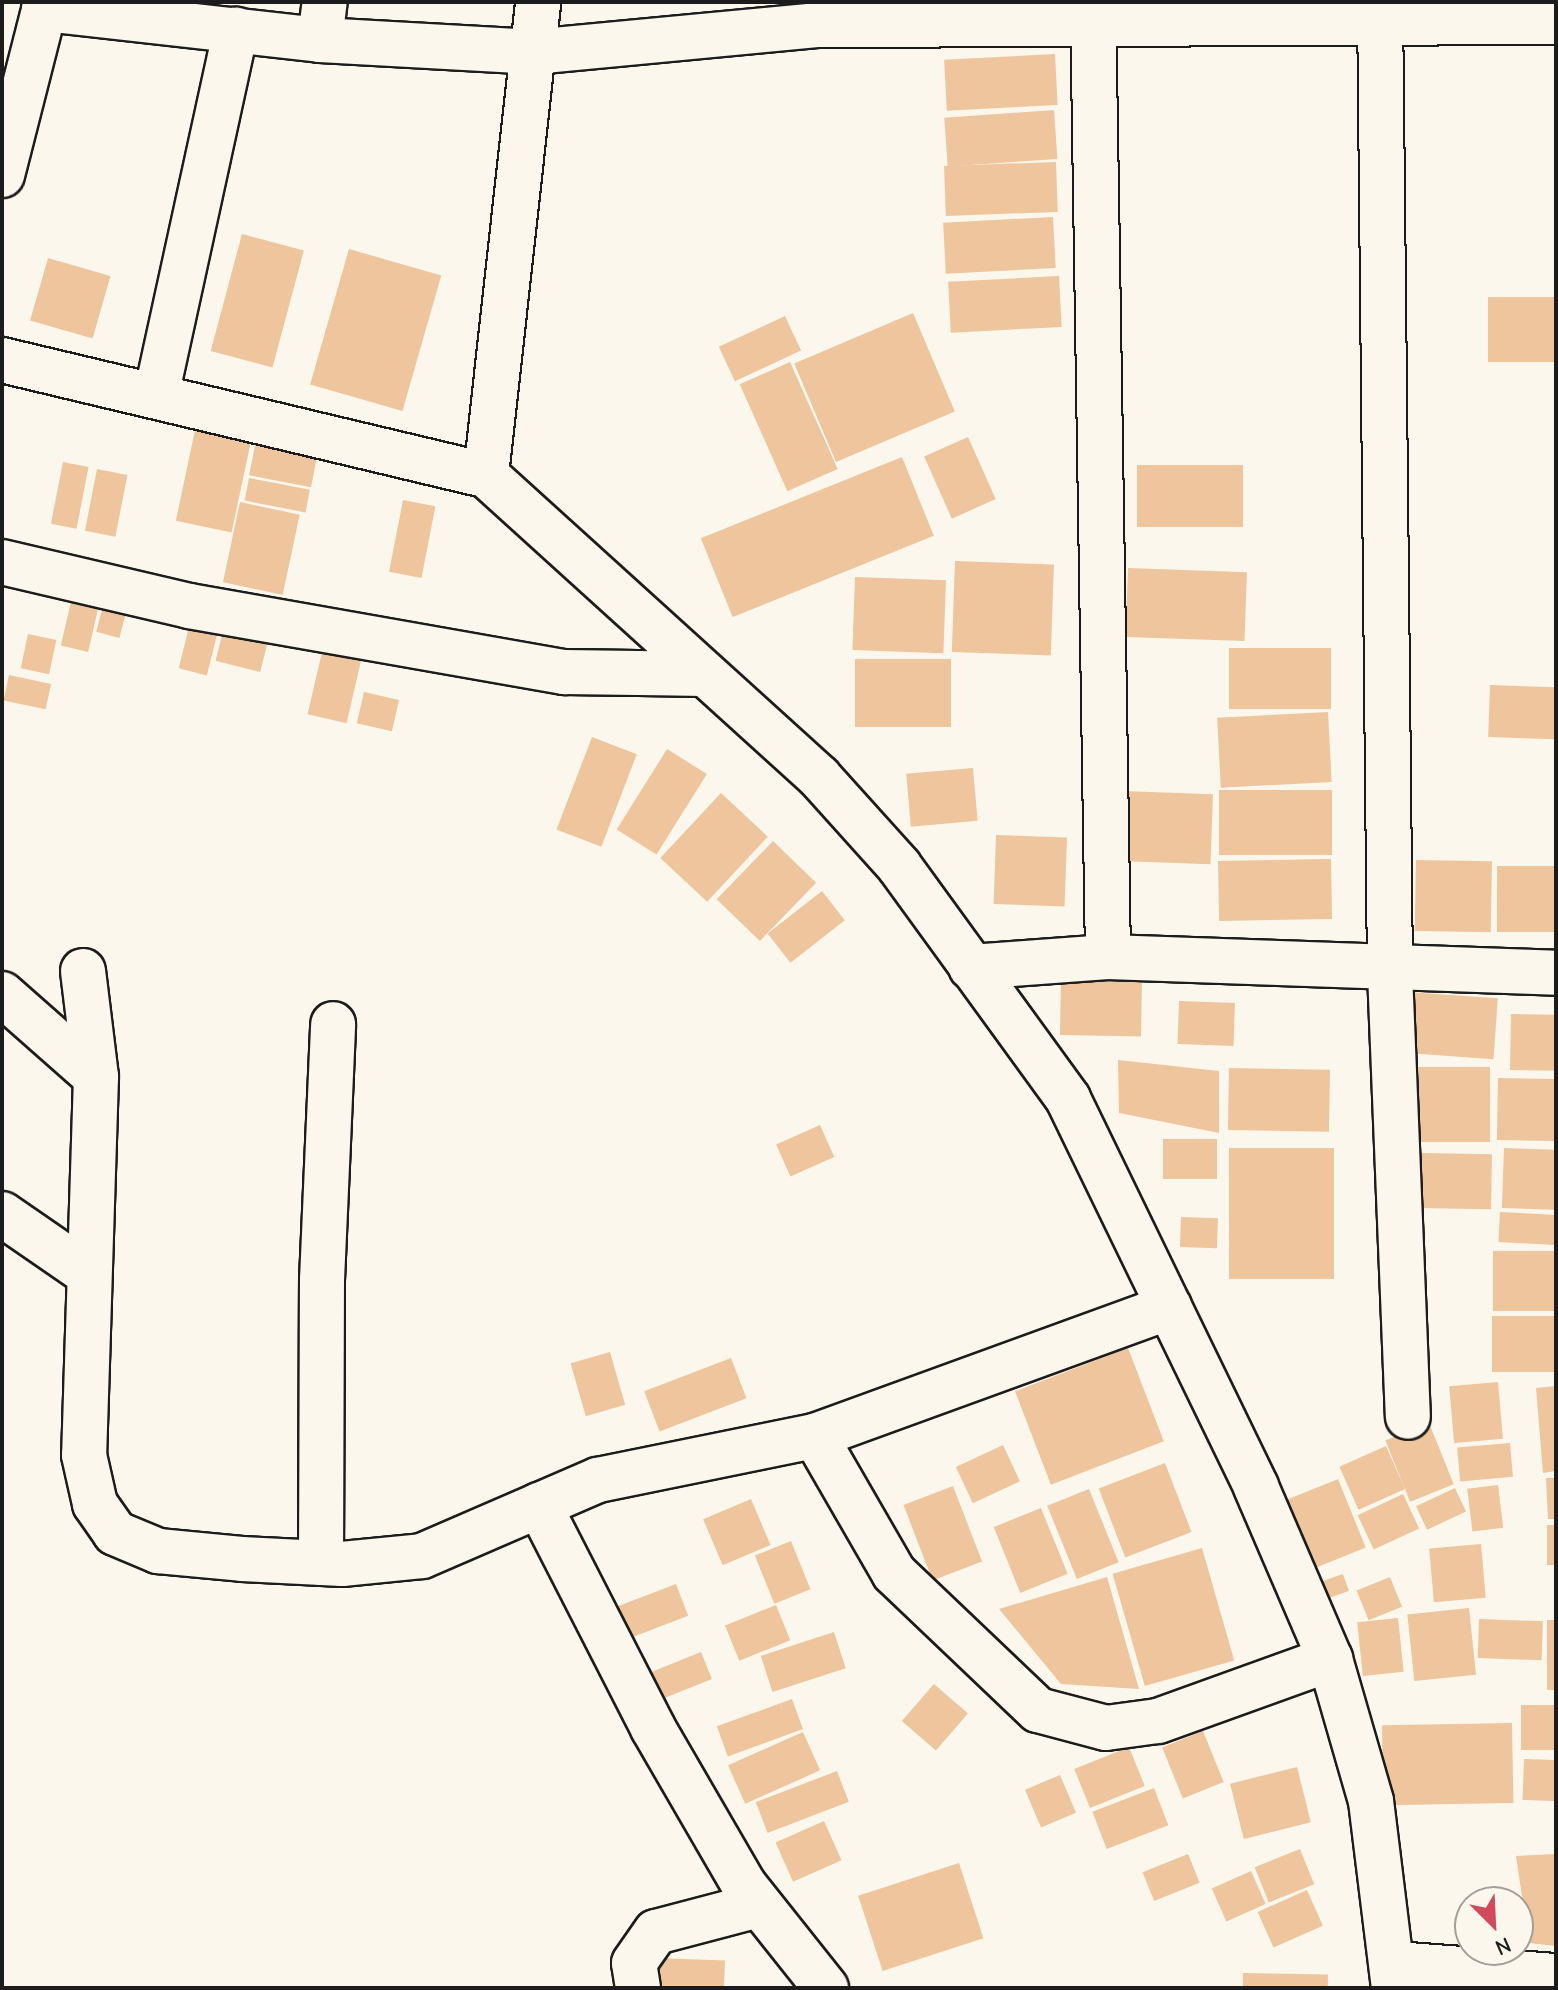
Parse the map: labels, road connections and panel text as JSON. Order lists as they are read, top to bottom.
{
  "north": "bottom right"
}
